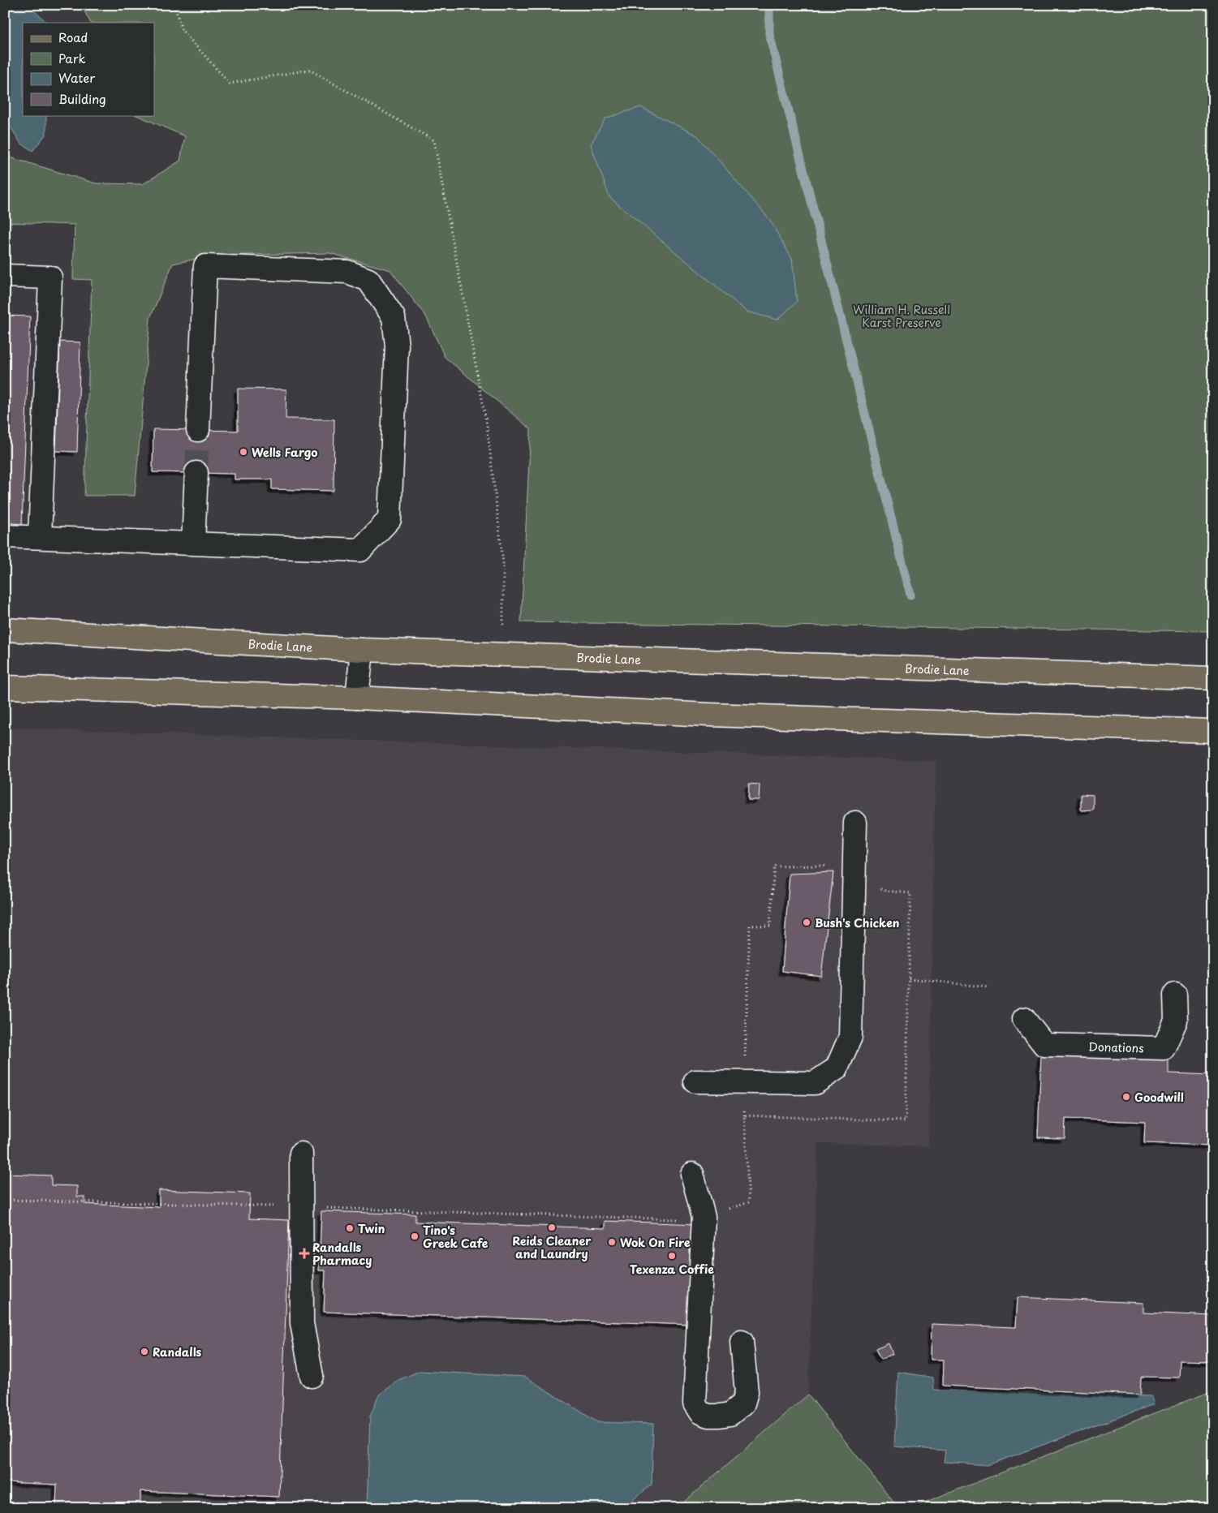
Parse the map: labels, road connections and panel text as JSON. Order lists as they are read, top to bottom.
{
  "streets": {
    "main road": ["Brodie Lane"],
    "lane": ["Donations"]
  },
  "parks": ["William H. Russell Karst Preserve"],
  "places": {
    "other": [
      "Wells Fargo",
      "Bush's Chicken",
      "Goodwill",
      "Reids Cleaner and Laundry",
      "Twin",
      "Tino's Greek Cafe",
      "Wok On Fire",
      "Texenza Coffie",
      "Randalls"
    ],
    "health": ["Randalls Pharmacy"]
  },
  "legend": [
    "Road",
    "Park",
    "Water",
    "Building"
  ]
}
